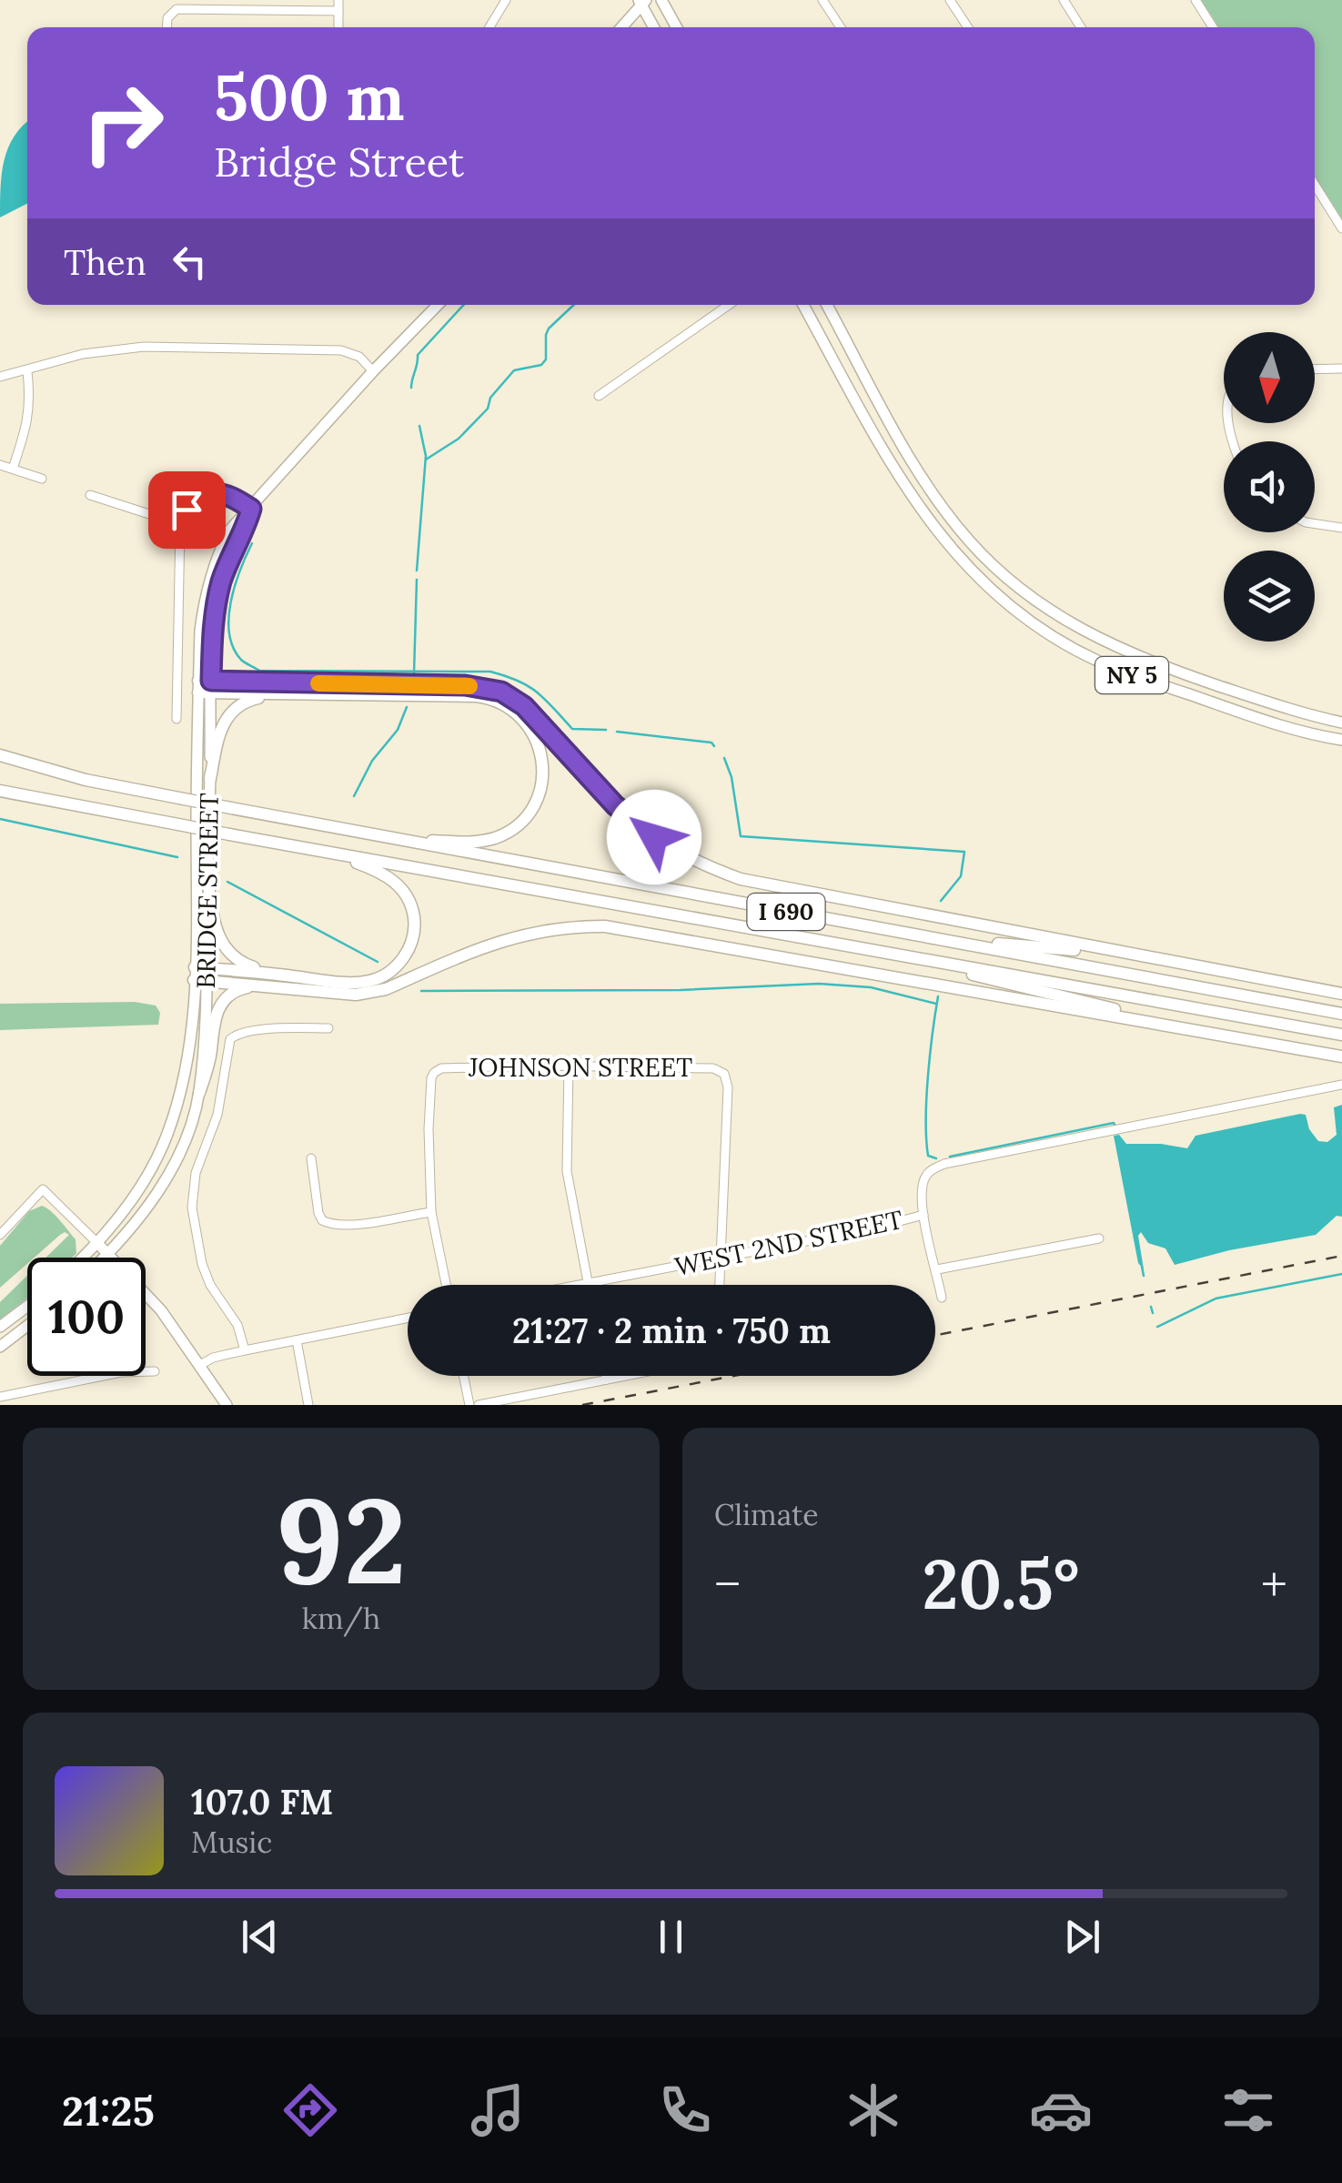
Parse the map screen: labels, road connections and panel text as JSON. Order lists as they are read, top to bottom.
{
  "streets": {
    "highway": ["I 690"],
    "main road": ["NY 5", "BRIDGE STREET"],
    "street": ["JOHNSON STREET", "WEST 2ND STREET"]
  },
  "crossings": [
    ["JOHNSON STREET", "WEST 2ND STREET"]
  ],
  "north": "bottom",
  "page": {
    "turn": ["500 m", "Bridge Street"],
    "then": "Then",
    "limit": "100",
    "trip": "21:27 · 2 min · 750 m",
    "tile": [
      ["92", "km/h"],
      "Climate"
    ],
    "heat": ["−", "20.5°", "+"],
    "song": ["107.0 FM", "Music"],
    "tabs": "21:25"
  }
}
